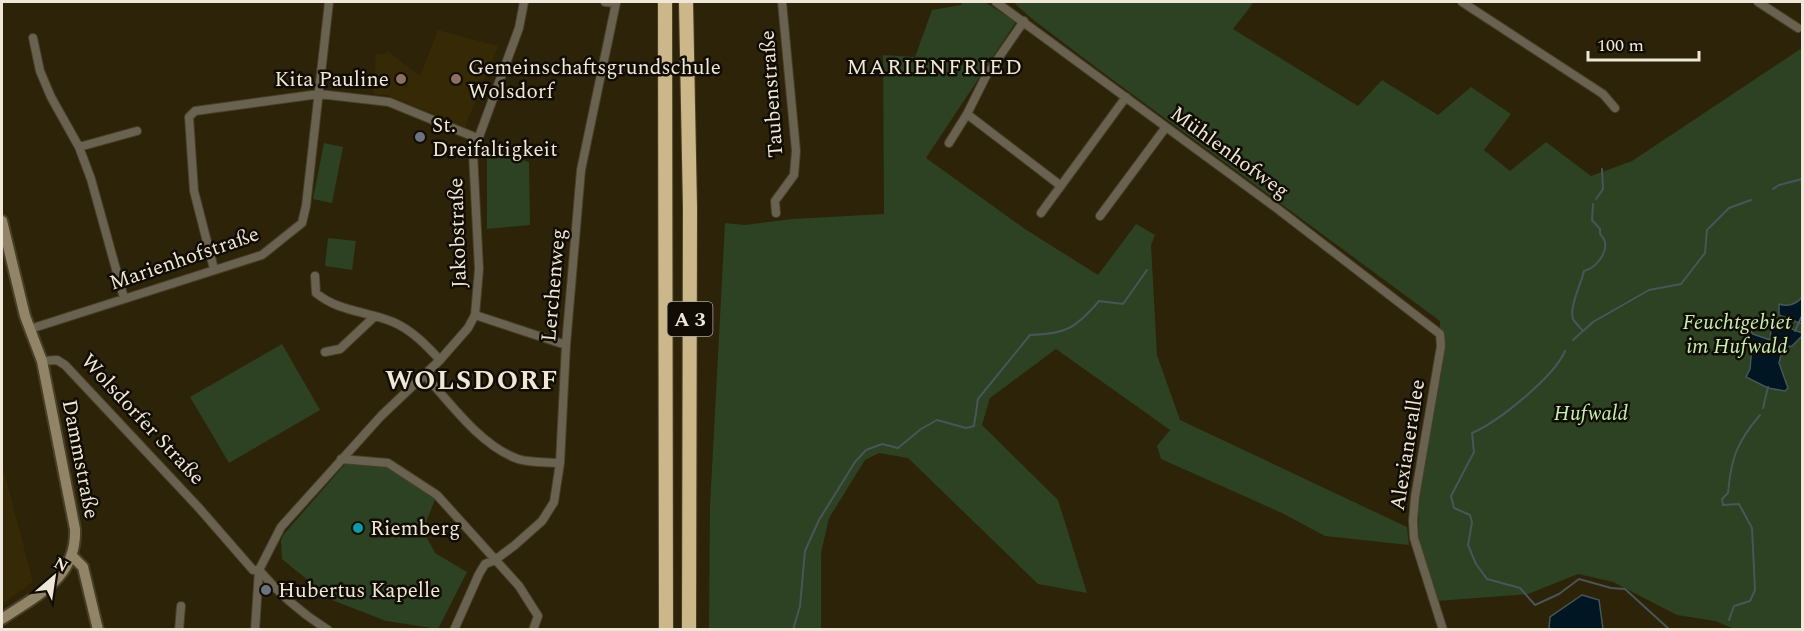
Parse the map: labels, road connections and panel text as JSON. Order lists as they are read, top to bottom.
{
  "streets": {
    "highway": ["A 3"],
    "street": [
      "Taubenstraße",
      "Mühlenhofweg",
      "Jakobstraße",
      "Marienhofstraße",
      "Lerchenweg",
      "Wolsdorfer Straße",
      "Alexianerallee",
      "Dammstraße"
    ]
  },
  "crossings": [
    ["Mühlenhofweg", "Alexianerallee"],
    ["Jakobstraße", "Wolsdorfer Straße"],
    ["Wolsdorfer Straße", "Dammstraße"]
  ],
  "districts": ["MARIENFRIED", "WOLSDORF"],
  "parks": ["Feuchtgebiet im Hufwald", "Hufwald"],
  "places": [
    "Kita Pauline",
    "Gemeinschaftsgrundschule Wolsdorf",
    "St. Dreifaltigkeit",
    "Riemberg",
    "Hubertus Kapelle"
  ],
  "scale_bar": "100 m",
  "north": "top right"
}
